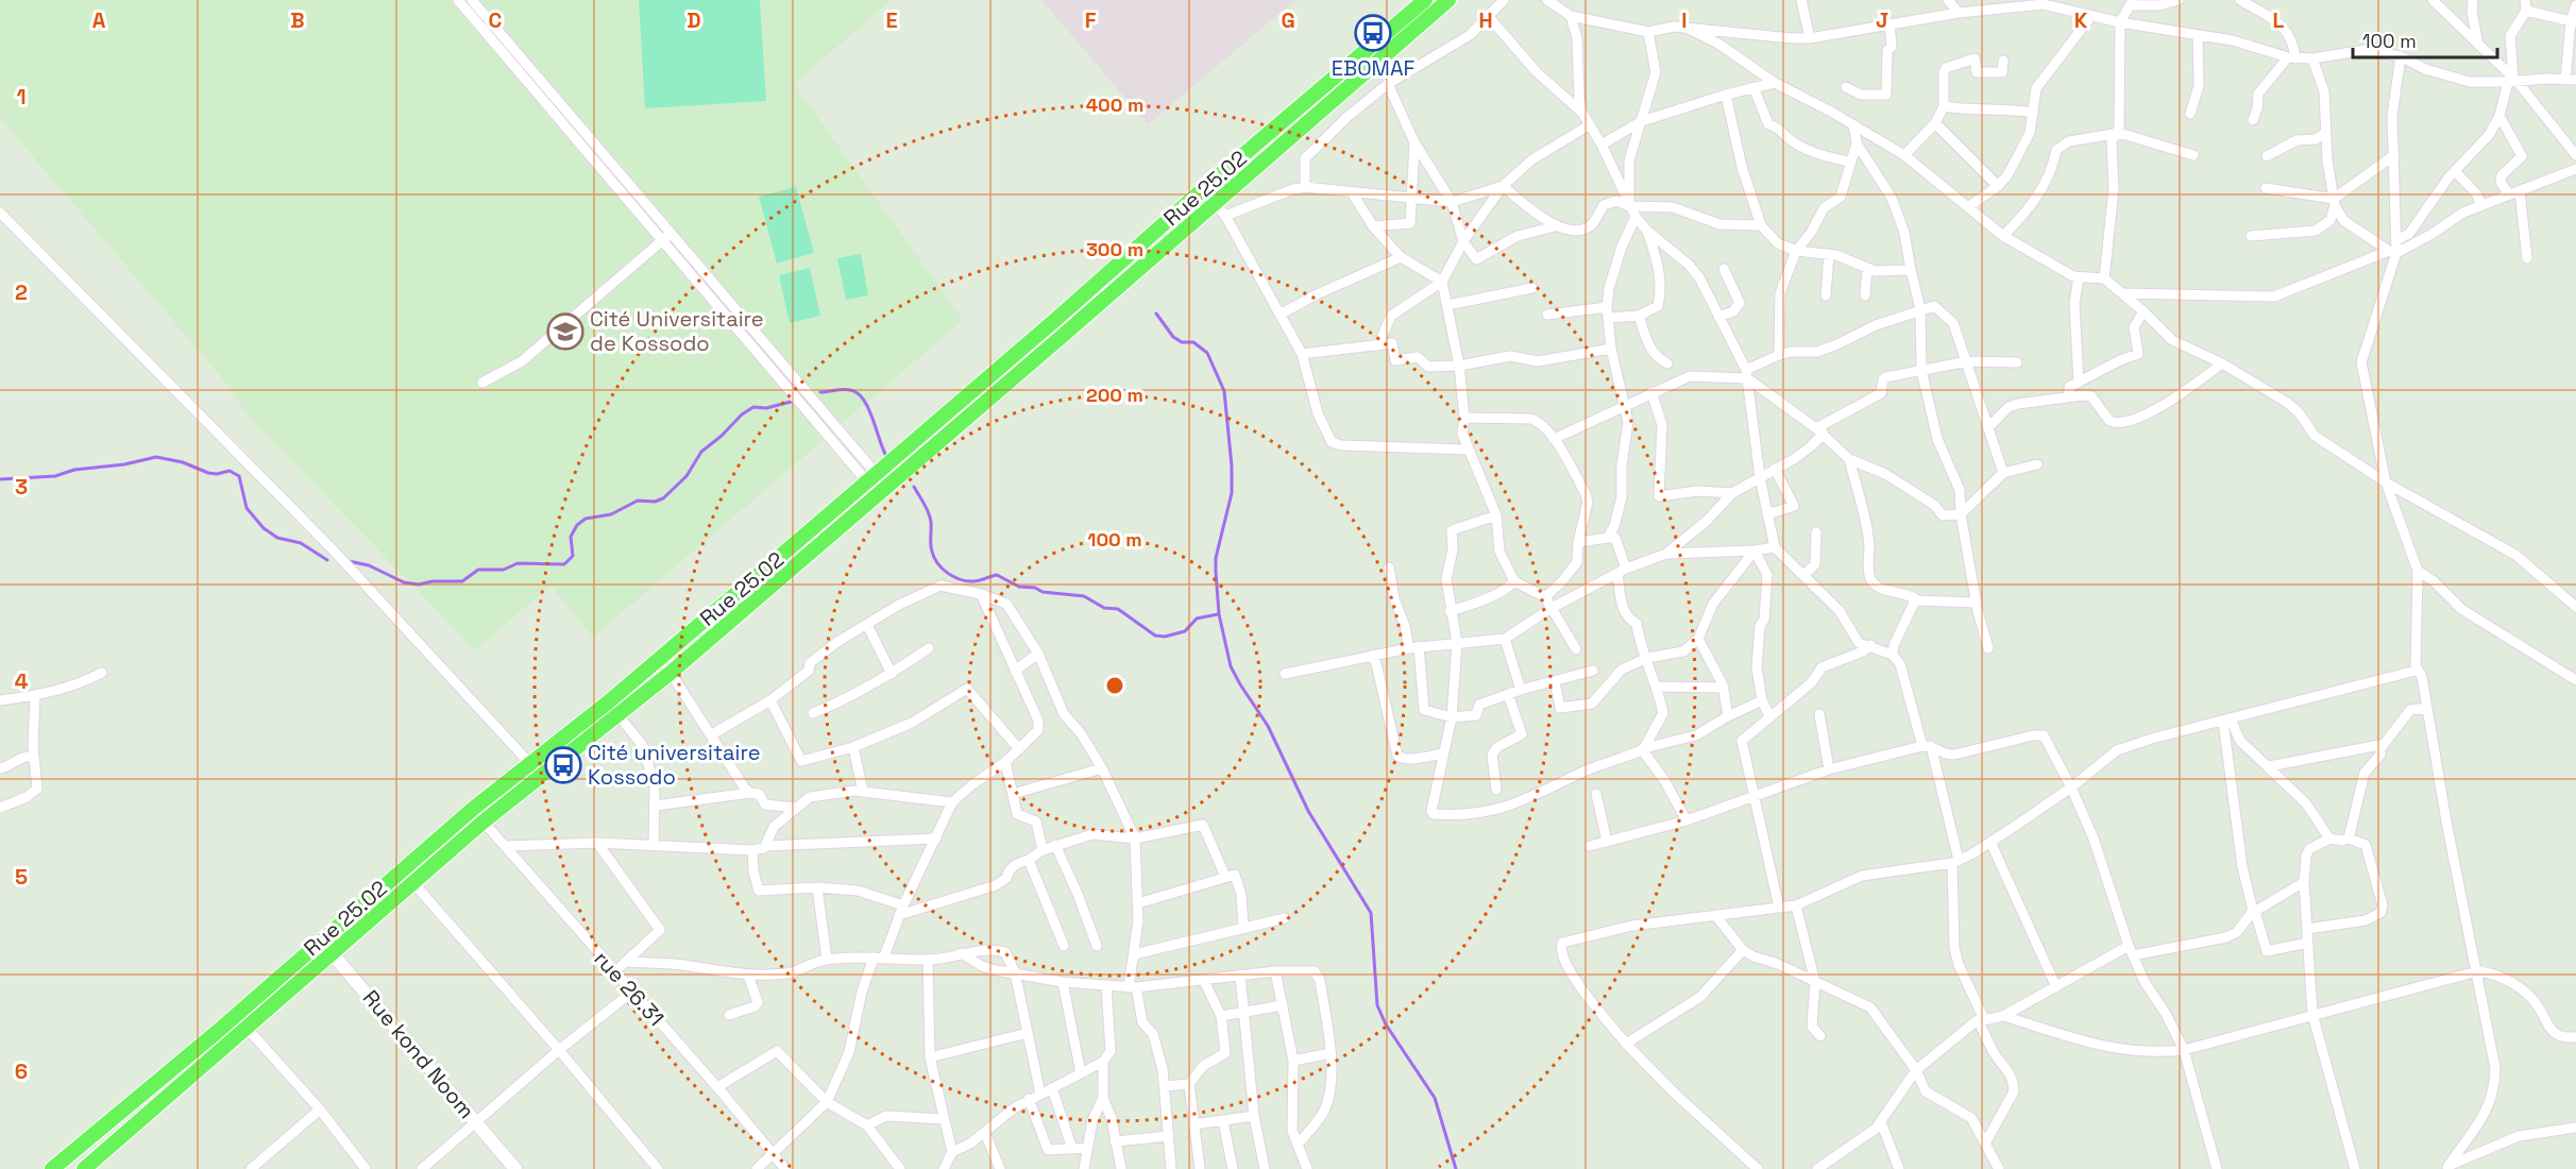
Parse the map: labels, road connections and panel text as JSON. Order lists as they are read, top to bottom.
{
  "streets": {
    "main road": ["Rue 25.02"],
    "street": ["rue 26.31", "Rue kond Noom"]
  },
  "crossings": [
    ["Rue 25.02", "rue 26.31"],
    ["Rue 25.02", "Rue kond Noom"]
  ],
  "places": {
    "bus stop": ["EBOMAF", "Cité universitaire Kossodo"],
    "school or university": ["Cité Universitaire de Kossodo"]
  },
  "scale_bar": "100 m",
  "grid": {
    "columns": [
      "A",
      "B",
      "C",
      "D",
      "E",
      "F",
      "G",
      "H",
      "I",
      "J",
      "K",
      "L"
    ],
    "rows": [
      "1",
      "2",
      "3",
      "4",
      "5",
      "6"
    ]
  },
  "rings": [
    "400 m",
    "300 m",
    "200 m",
    "100 m"
  ]
}
